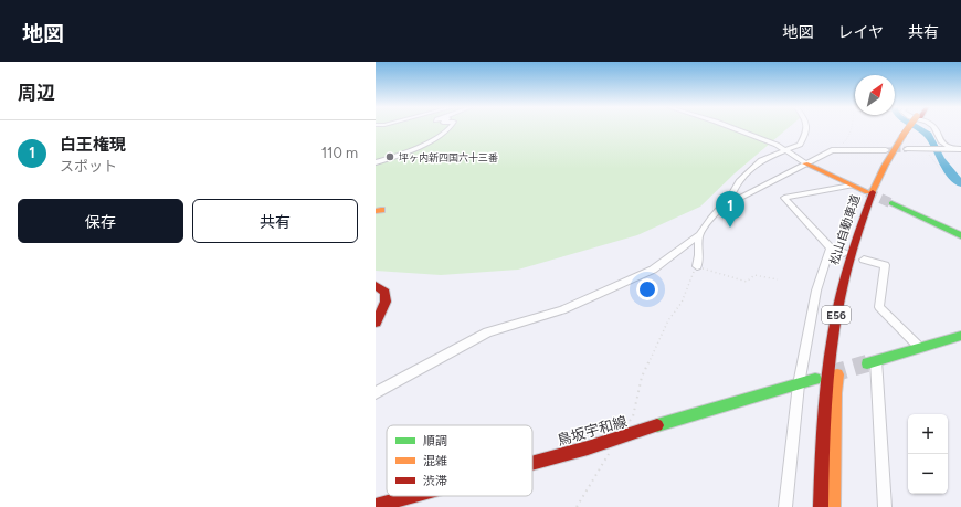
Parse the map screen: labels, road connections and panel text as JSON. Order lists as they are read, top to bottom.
{
  "streets": {
    "main road": ["松山自動車道", "E56", "鳥坂宇和線"]
  },
  "places": ["坪ヶ内新四国六十三番"],
  "legend": ["順調", "混雑", "渋滞"],
  "north": "top right",
  "page": {
    "header": "地図",
    "nav": ["地図", "レイヤ", "共有"],
    "heading": "周辺",
    "list": [
      {
        "mark": "1",
        "name": "白王権現",
        "note": "スポット",
        "value": "110 m"
      }
    ],
    "buttons": ["保存", "共有"],
    "pins": "1",
    "map_buttons": ["+", "−"]
  }
}
